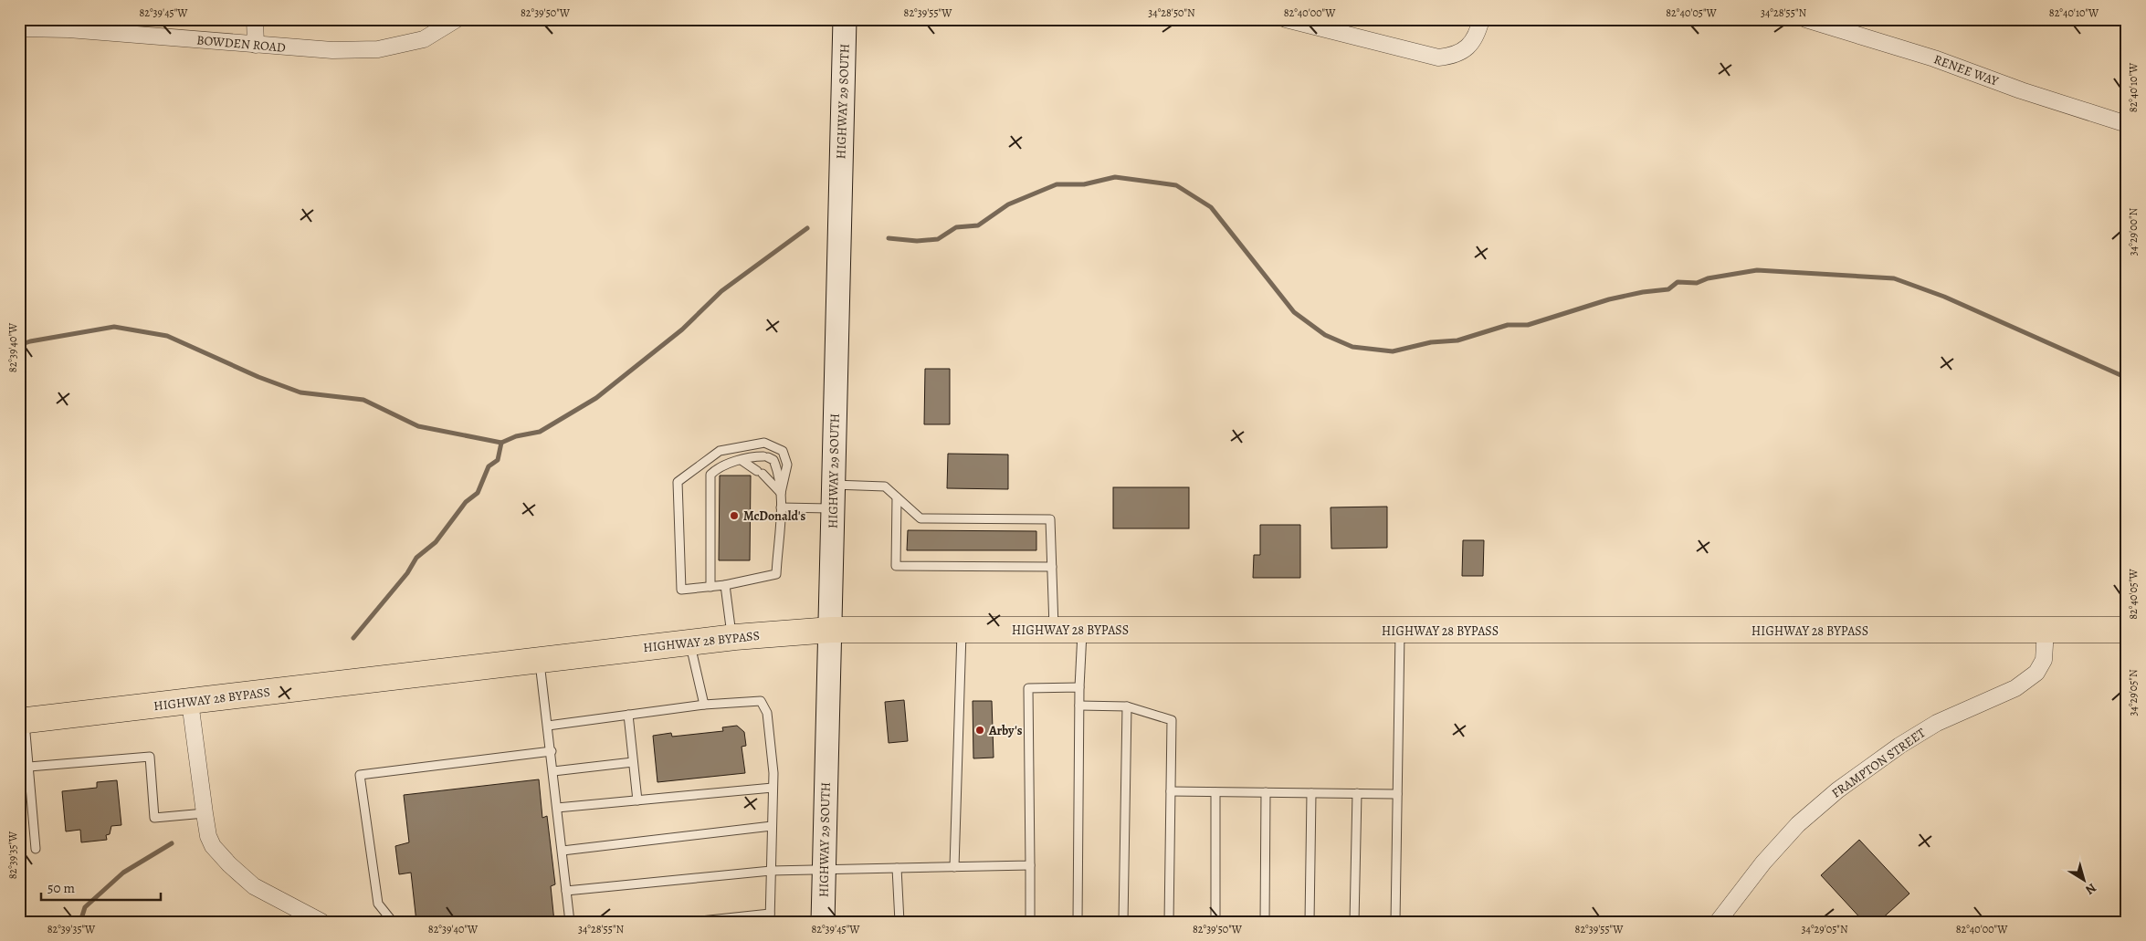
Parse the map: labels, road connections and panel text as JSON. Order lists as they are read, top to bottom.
{
  "streets": {
    "highway": ["HIGHWAY 28 BYPASS"],
    "main road": ["HIGHWAY 29 SOUTH"],
    "street": ["BOWDEN ROAD", "RENEE WAY", "FRAMPTON STREET"]
  },
  "crossings": [
    ["HIGHWAY 29 SOUTH", "HIGHWAY 28 BYPASS"],
    ["HIGHWAY 28 BYPASS", "FRAMPTON STREET"]
  ],
  "places": ["McDonald's", "Arby's"],
  "scale_bar": "50 m",
  "north": "bottom right",
  "coordinates": [
    "82°39'45\"W",
    "82°39'50\"W",
    "82°39'55\"W",
    "34°28'50\"N",
    "82°40'00\"W",
    "82°40'05\"W",
    "34°28'55\"N",
    "82°40'10\"W",
    "34°29'00\"N",
    "82°39'40\"W",
    "34°29'05\"N",
    "82°39'35\"W"
  ]
}
